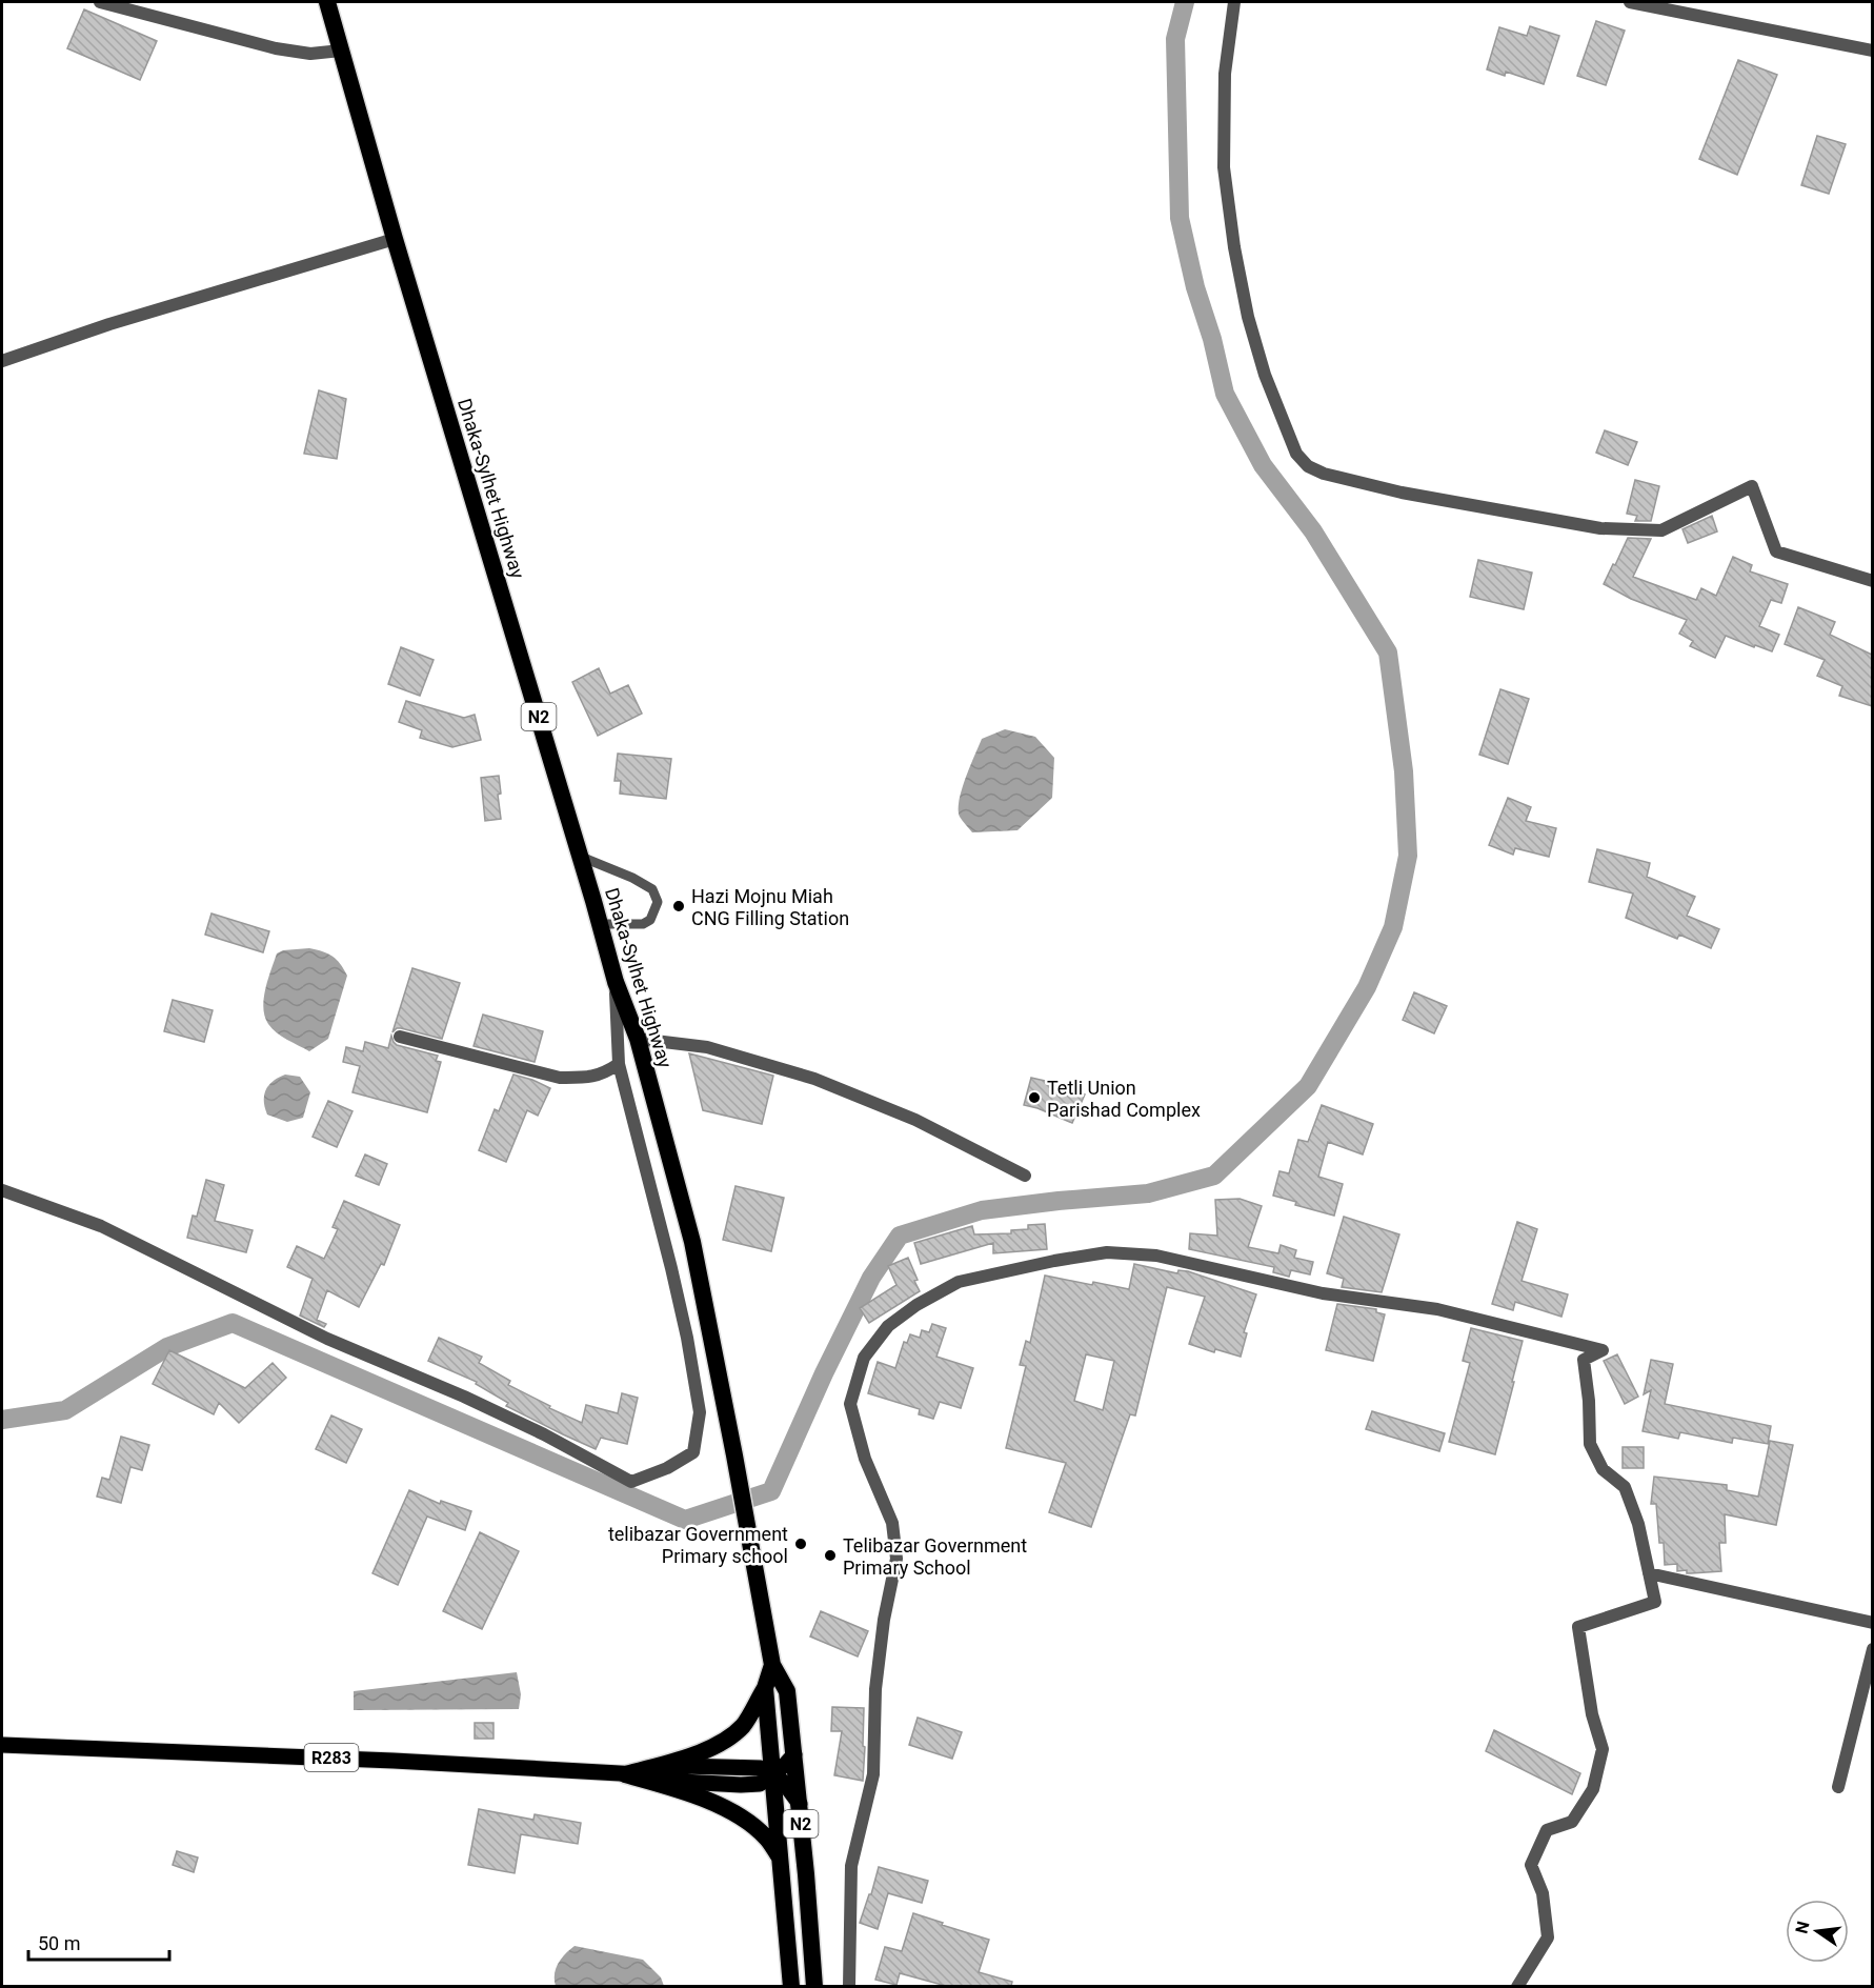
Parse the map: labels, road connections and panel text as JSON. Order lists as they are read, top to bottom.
{
  "streets": {
    "highway": ["Dhaka-Sylhet Highway", "N2", "R283"]
  },
  "places": [
    "Hazi Mojnu Miah CNG Filling Station",
    "Tetli Union Parishad Complex",
    "telibazar Government Primary school",
    "Telibazar Government Primary School"
  ],
  "scale_bar": "50 m",
  "north": "left"
}
